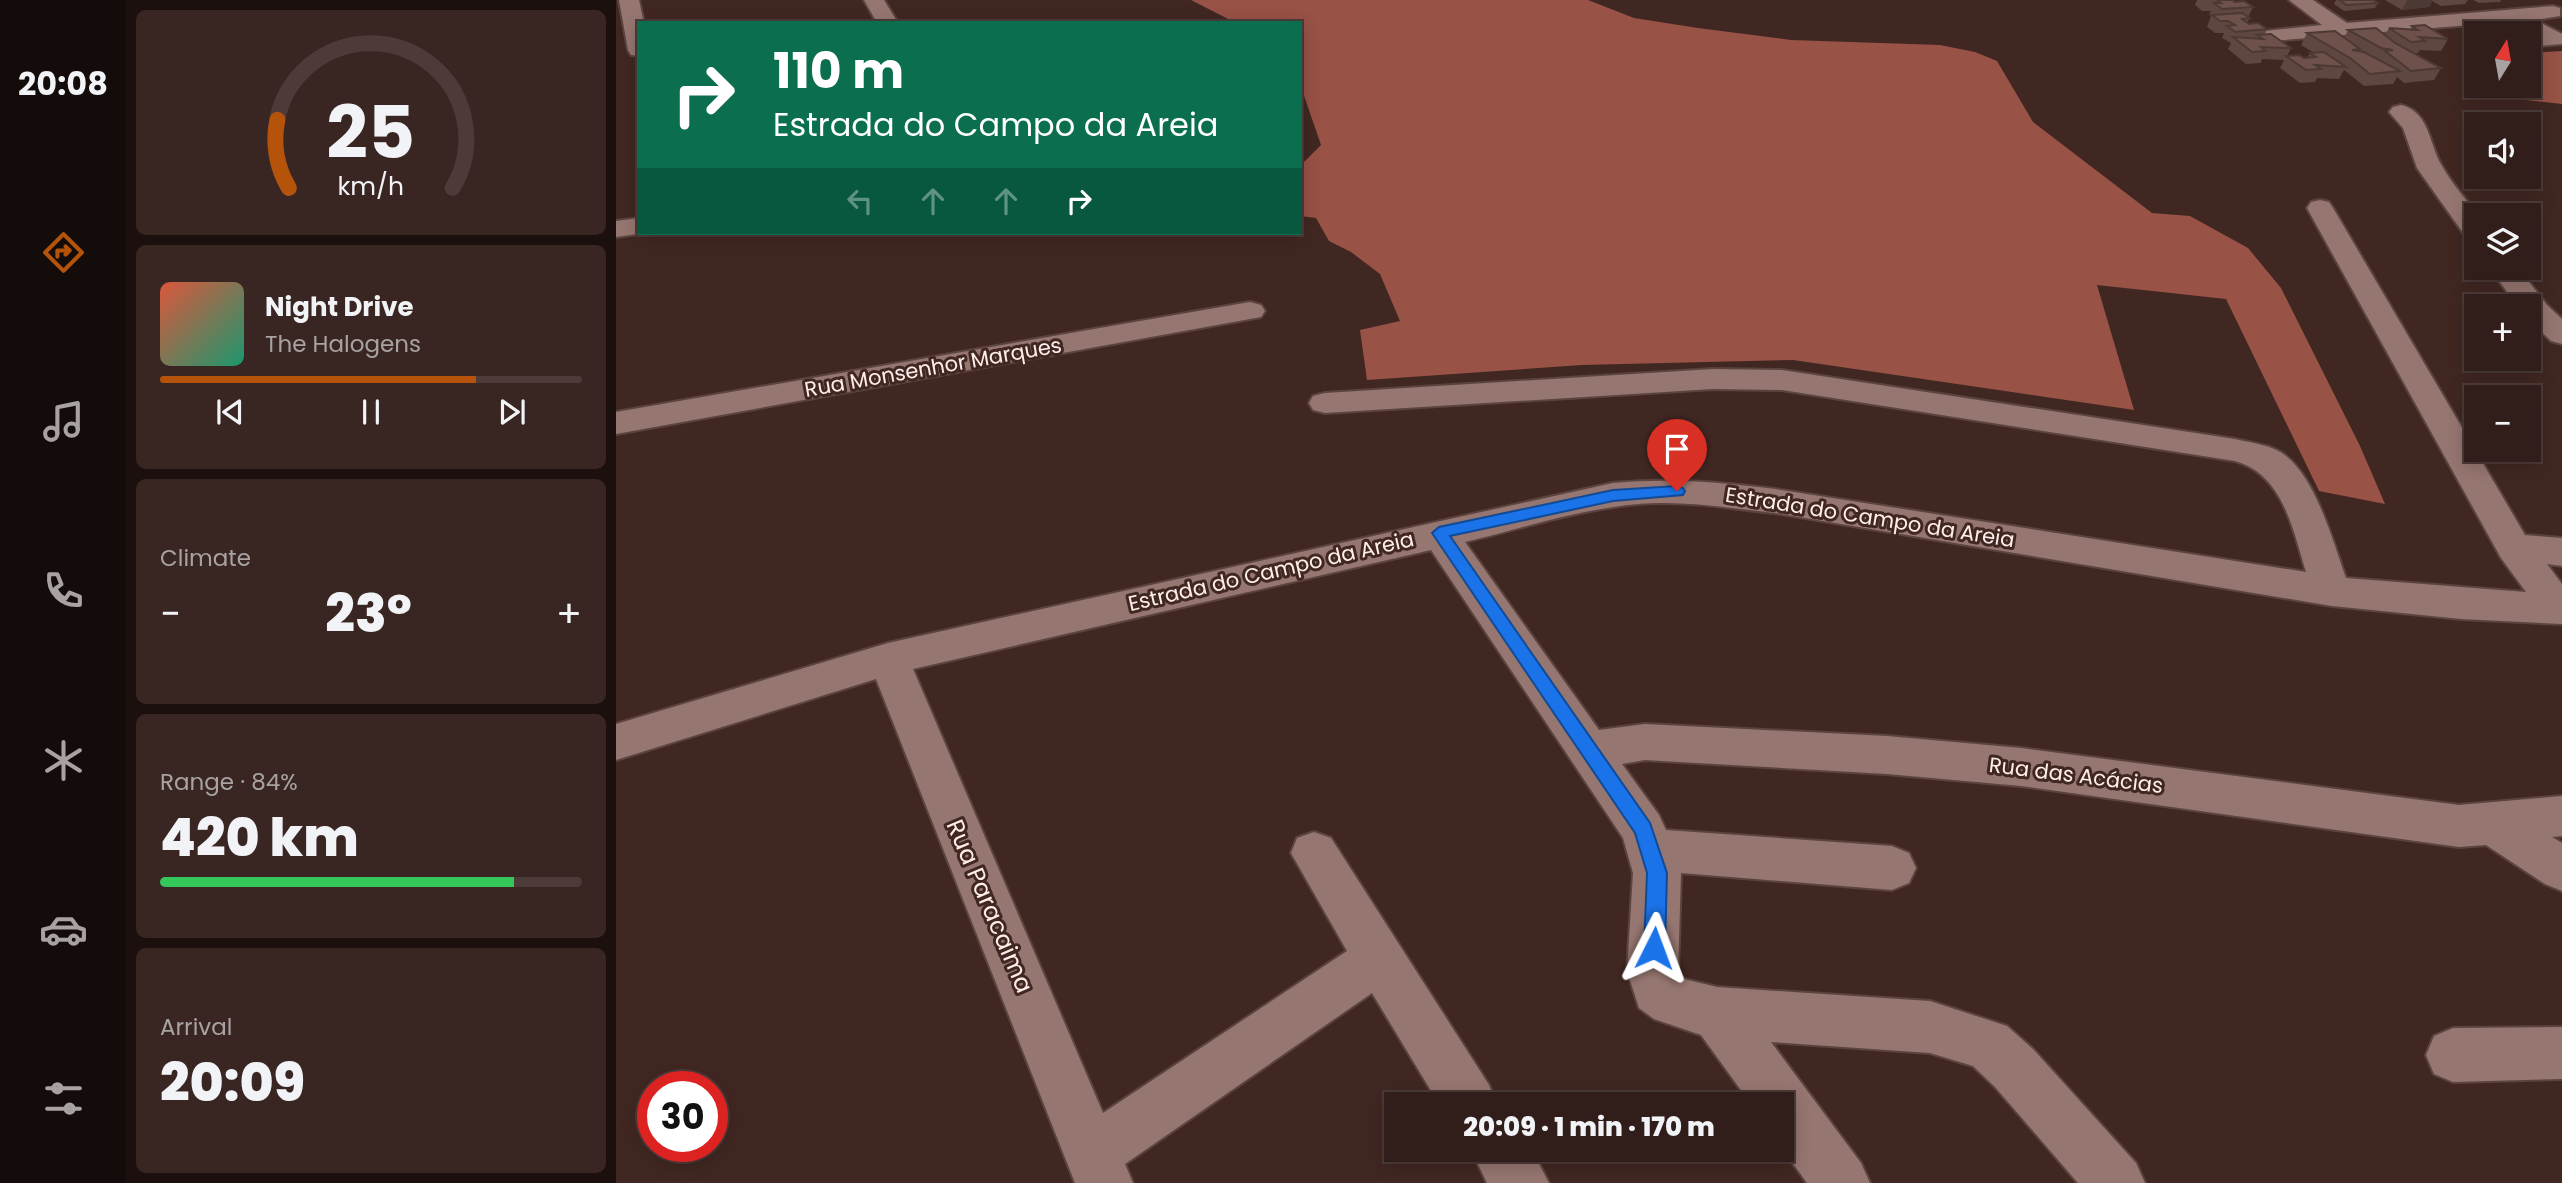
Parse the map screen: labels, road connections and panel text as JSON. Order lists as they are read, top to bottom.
{
  "streets": {
    "street": [
      "Rua Monsenhor Marques",
      "Estrada do Campo da Areia",
      "Rua das Acácias",
      "Rua Paracaima"
    ]
  },
  "crossings": [
    ["Estrada do Campo da Areia", "Rua Paracaima"]
  ],
  "north": "top",
  "page": {
    "tabs": "20:08",
    "map_buttons": ["+", "−"],
    "turn": ["110 m", "Estrada do Campo da Areia"],
    "song": ["Night Drive", "The Halogens"],
    "tile": [
      "Climate",
      ["Range · 84%", "420 km"],
      ["Arrival", "20:09"]
    ],
    "heat": ["−", "23°", "+"],
    "limit": "30",
    "trip": "20:09 · 1 min · 170 m",
    "gauge": ["25", "km/h"]
  }
}
